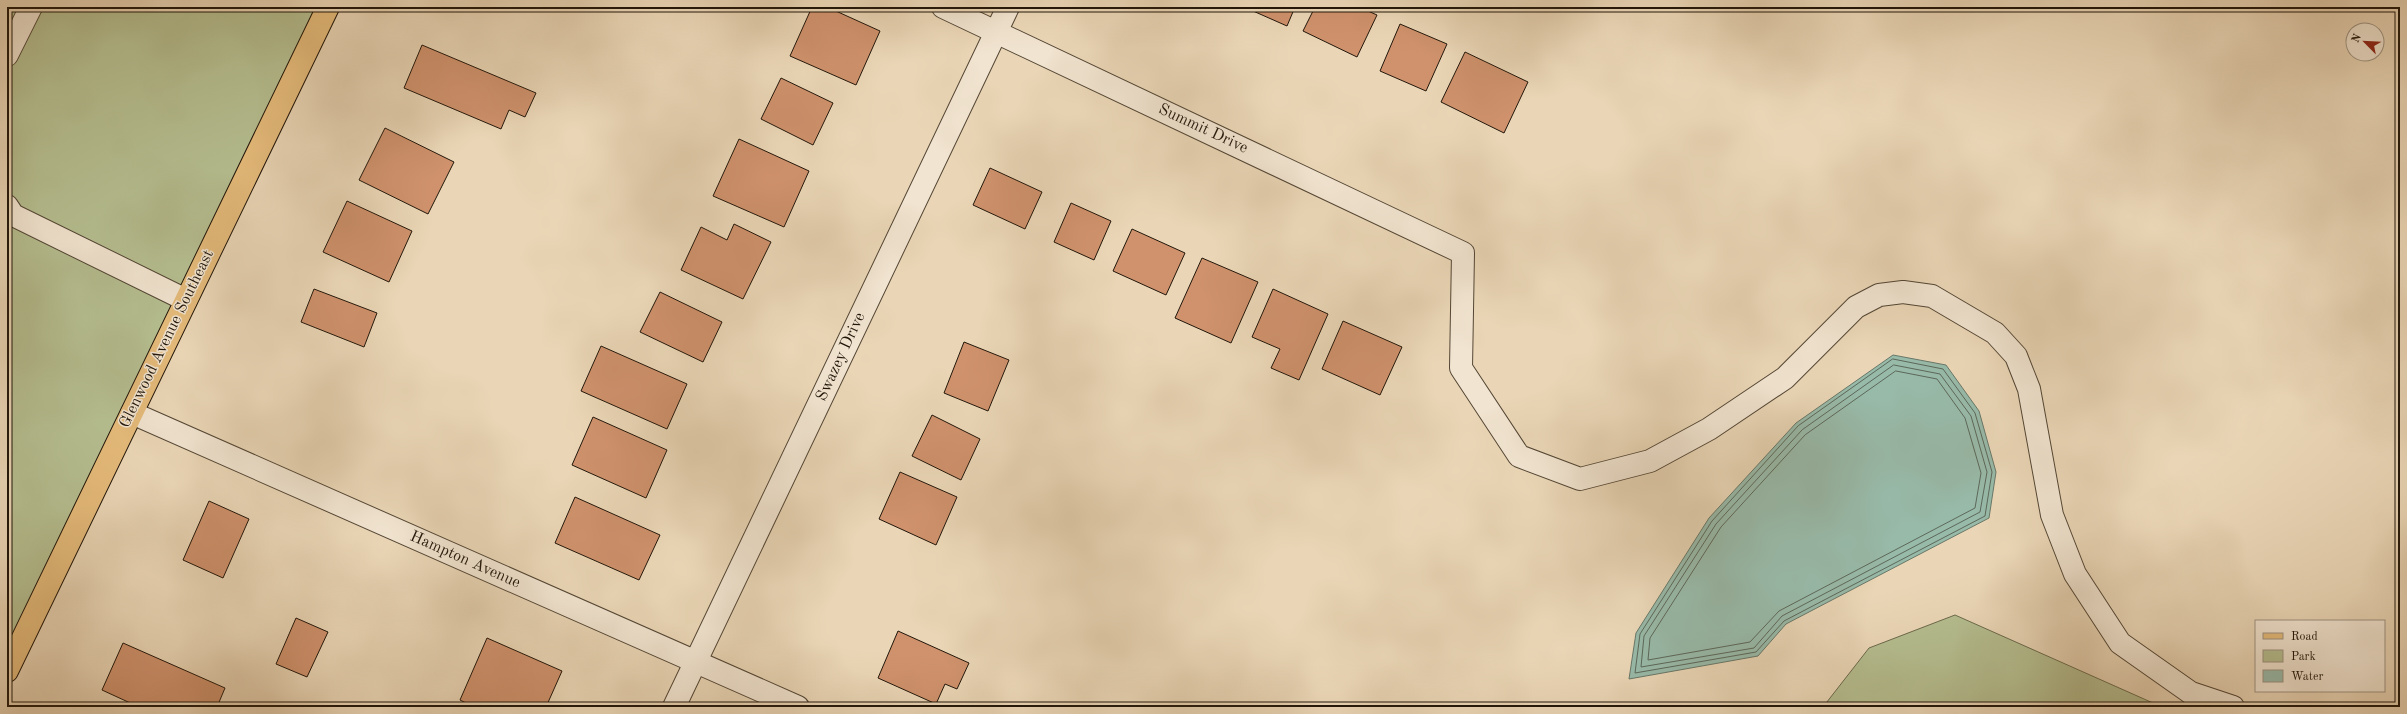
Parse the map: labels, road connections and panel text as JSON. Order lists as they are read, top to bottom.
{
  "streets": {
    "main road": ["Glenwood Avenue Southeast"],
    "street": ["Summit Drive", "Swazey Drive", "Hampton Avenue"]
  },
  "crossings": [
    ["Summit Drive", "Swazey Drive"],
    ["Glenwood Avenue Southeast", "Hampton Avenue"],
    ["Swazey Drive", "Hampton Avenue"]
  ],
  "legend": ["Road", "Park", "Water"],
  "north": "top left"
}
